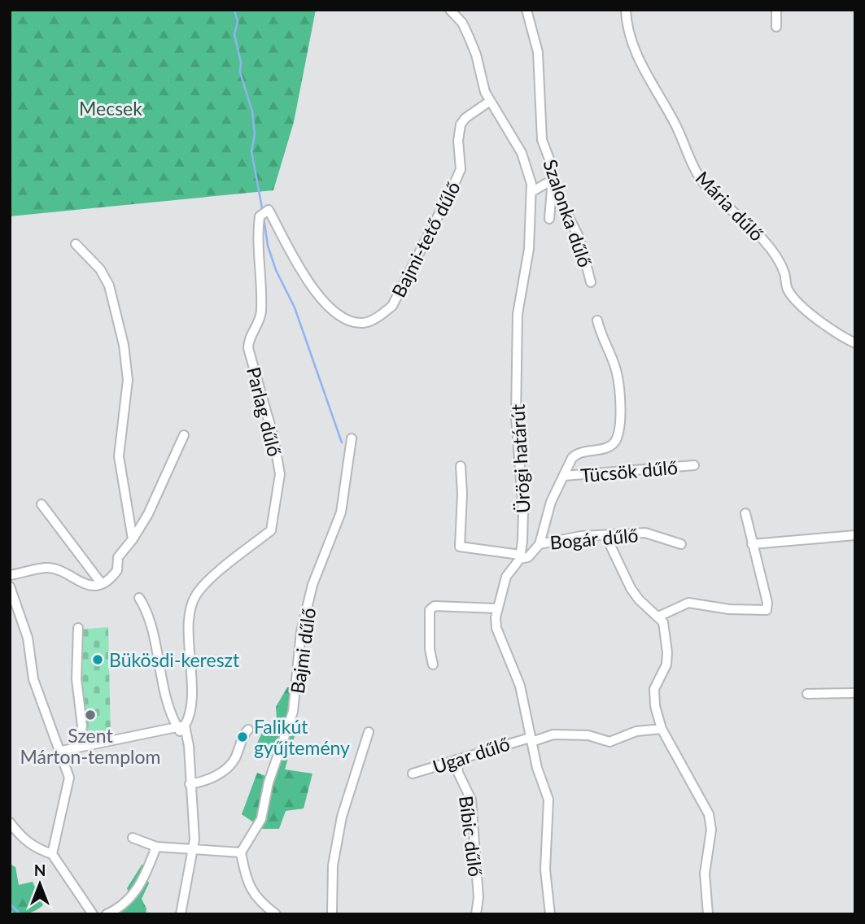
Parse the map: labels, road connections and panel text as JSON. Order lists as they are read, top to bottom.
{
  "streets": {
    "street": [
      "Mária dűlő",
      "Szalonka dűlő",
      "Bajmi-tető dűlő",
      "Parlag dűlő",
      "Ürögi határút",
      "Tücsök dűlő",
      "Bogár dűlő",
      "Bajmi dűlő",
      "Ugar dűlő",
      "Bíbic dűlő"
    ]
  },
  "crossings": [
    ["Bajmi-tető dűlő", "Parlag dűlő"],
    ["Bajmi-tető dűlő", "Ürögi határút"],
    ["Ürögi határút", "Ugar dűlő"],
    ["Ugar dűlő", "Bíbic dűlő"]
  ],
  "parks": ["Mecsek"],
  "places": ["Bükösdi-kereszt", "Szent Márton-templom", "Falikút gyűjtemény"],
  "north": "top"
}
